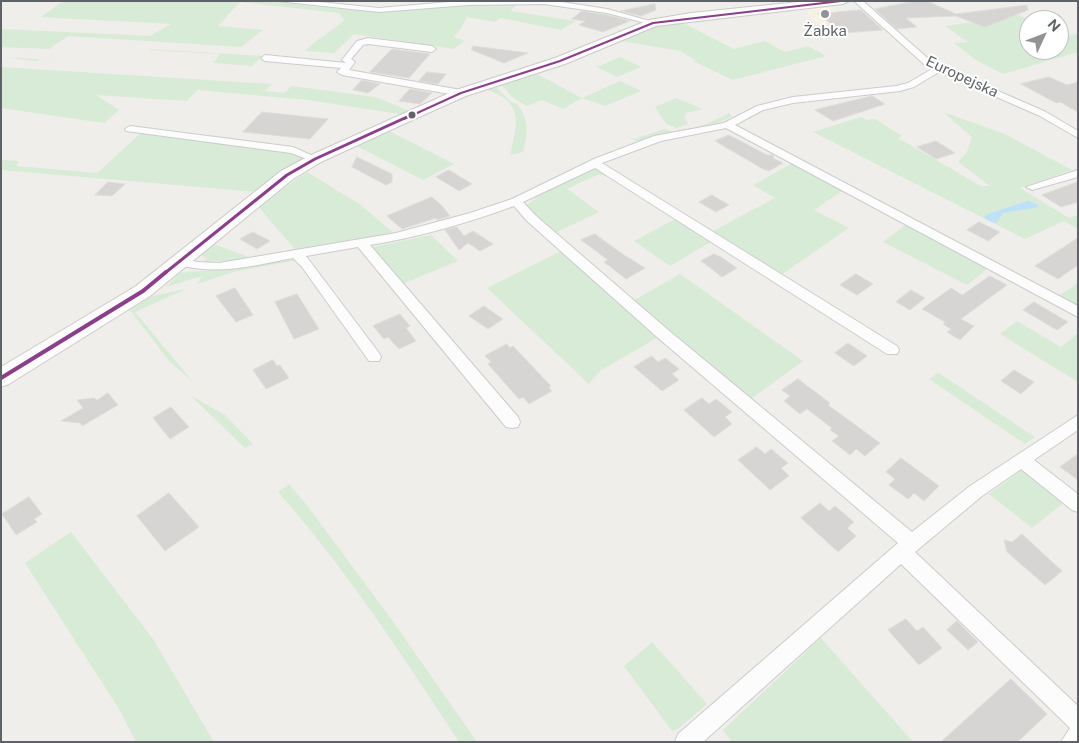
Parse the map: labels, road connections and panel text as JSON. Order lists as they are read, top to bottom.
{
  "streets": {
    "street": ["Europejska"]
  },
  "places": ["Żabka"],
  "north": "top right"
}
